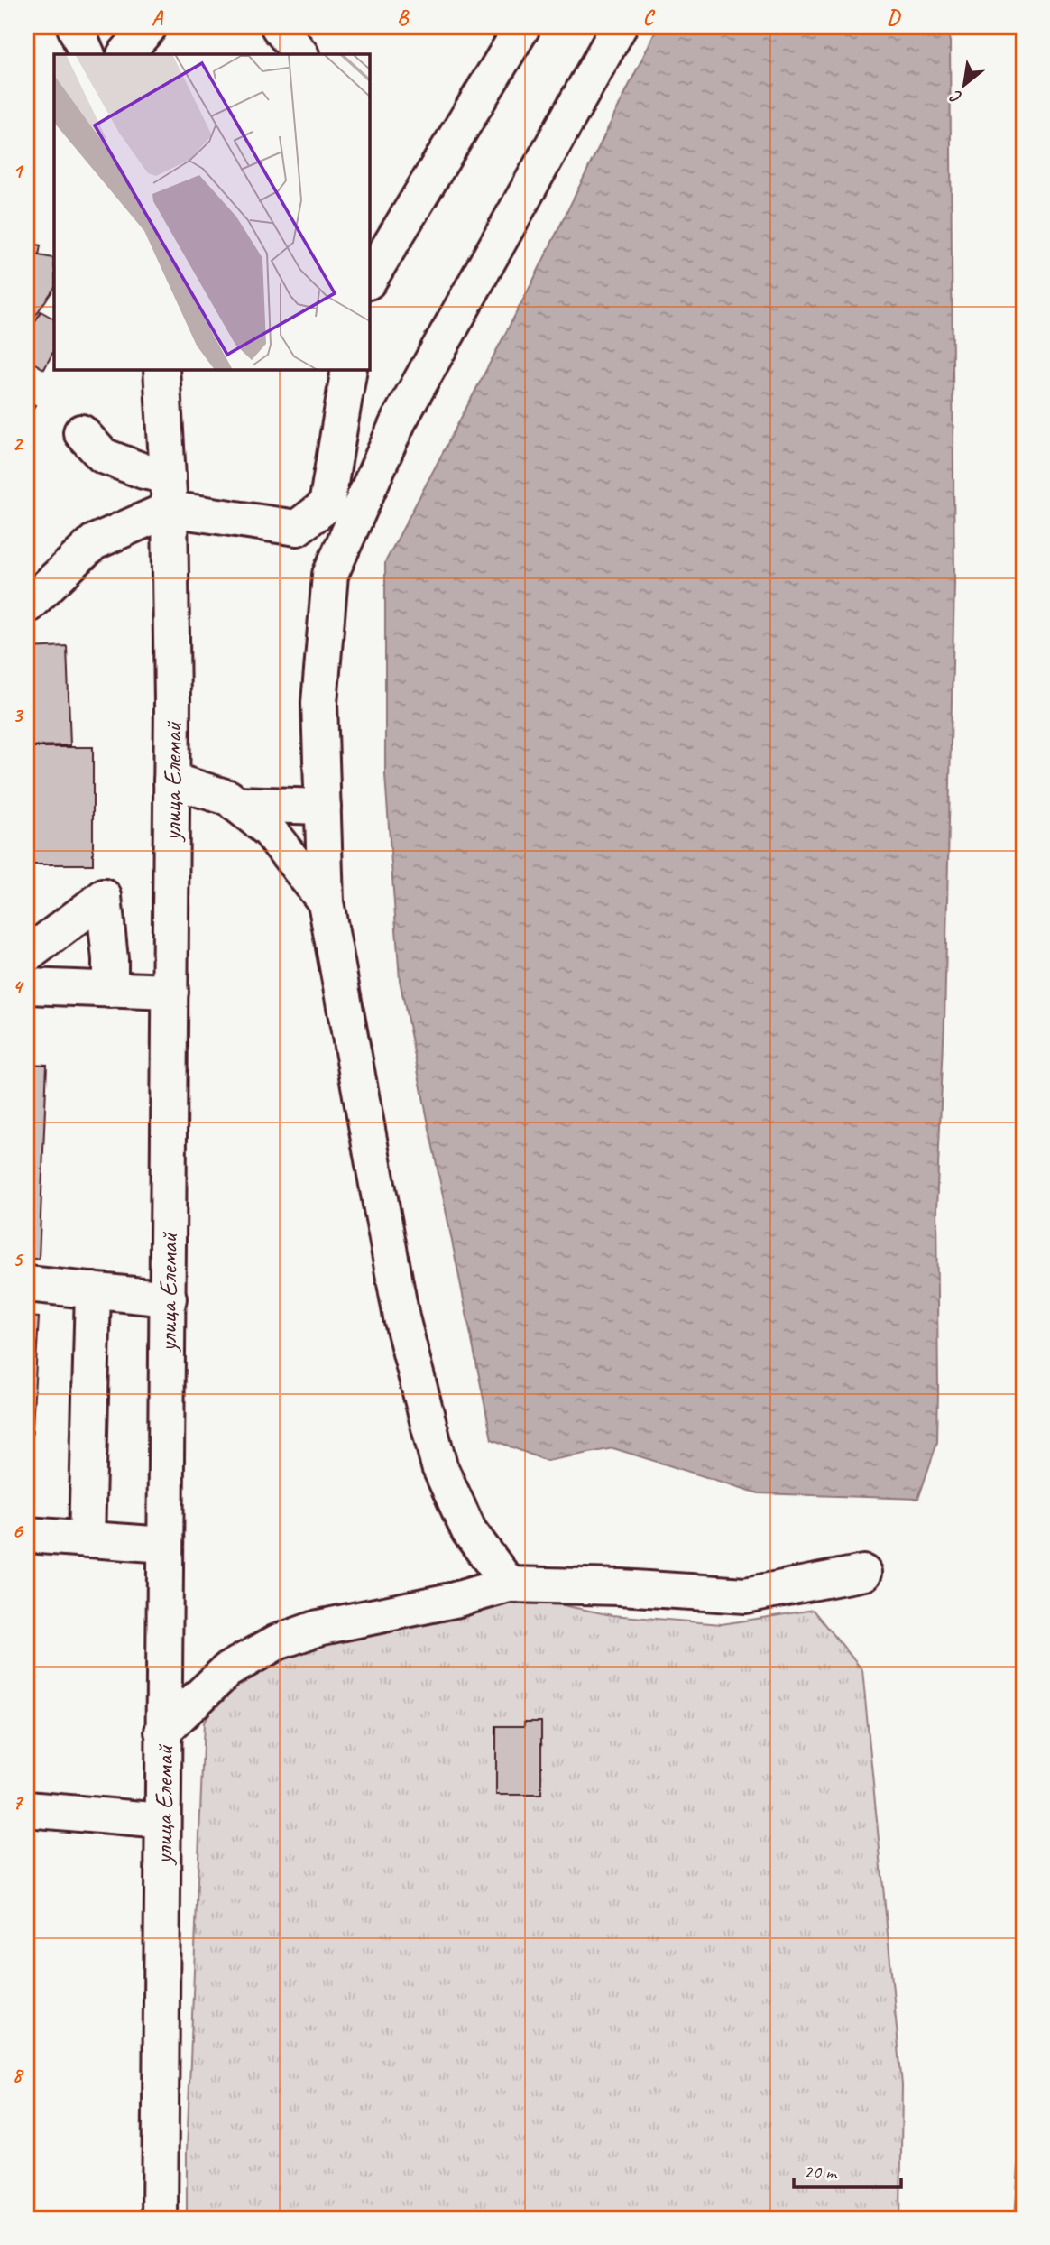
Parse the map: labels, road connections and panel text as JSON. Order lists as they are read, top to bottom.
{
  "streets": {
    "street": ["улица Елемай"]
  },
  "scale_bar": "20 m",
  "north": "bottom left",
  "grid": {
    "columns": [
      "A",
      "B",
      "C",
      "D"
    ],
    "rows": [
      "1",
      "2",
      "3",
      "4",
      "5",
      "6",
      "7",
      "8"
    ]
  }
}
